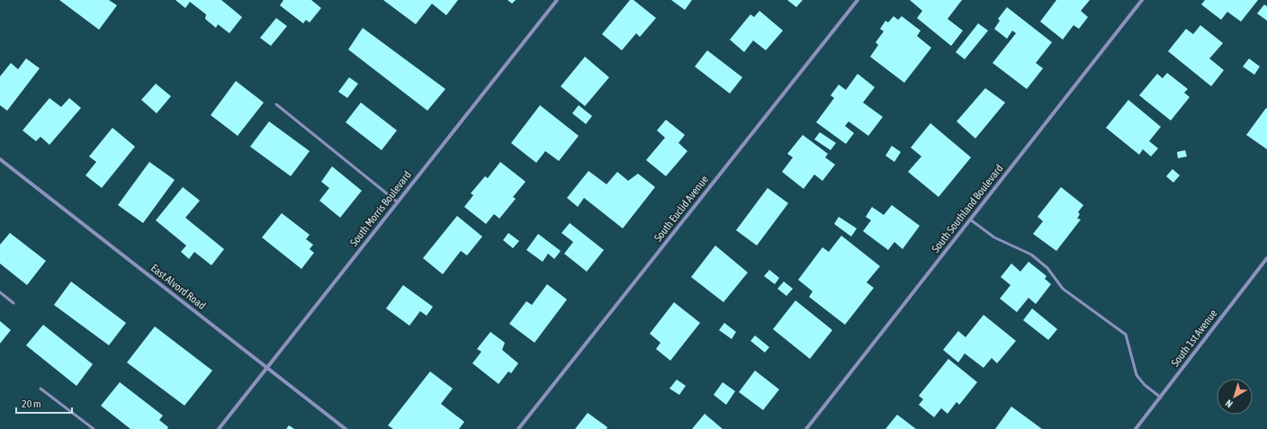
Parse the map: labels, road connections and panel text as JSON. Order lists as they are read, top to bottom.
{
  "streets": {
    "street": [
      "South Morris Boulevard",
      "South Euclid Avenue",
      "South Southland Boulevard",
      "East Alvord Road",
      "South 1st Avenue"
    ]
  },
  "crossings": [
    ["South Morris Boulevard", "East Alvord Road"]
  ],
  "scale_bar": "20 m",
  "north": "bottom left"
}
